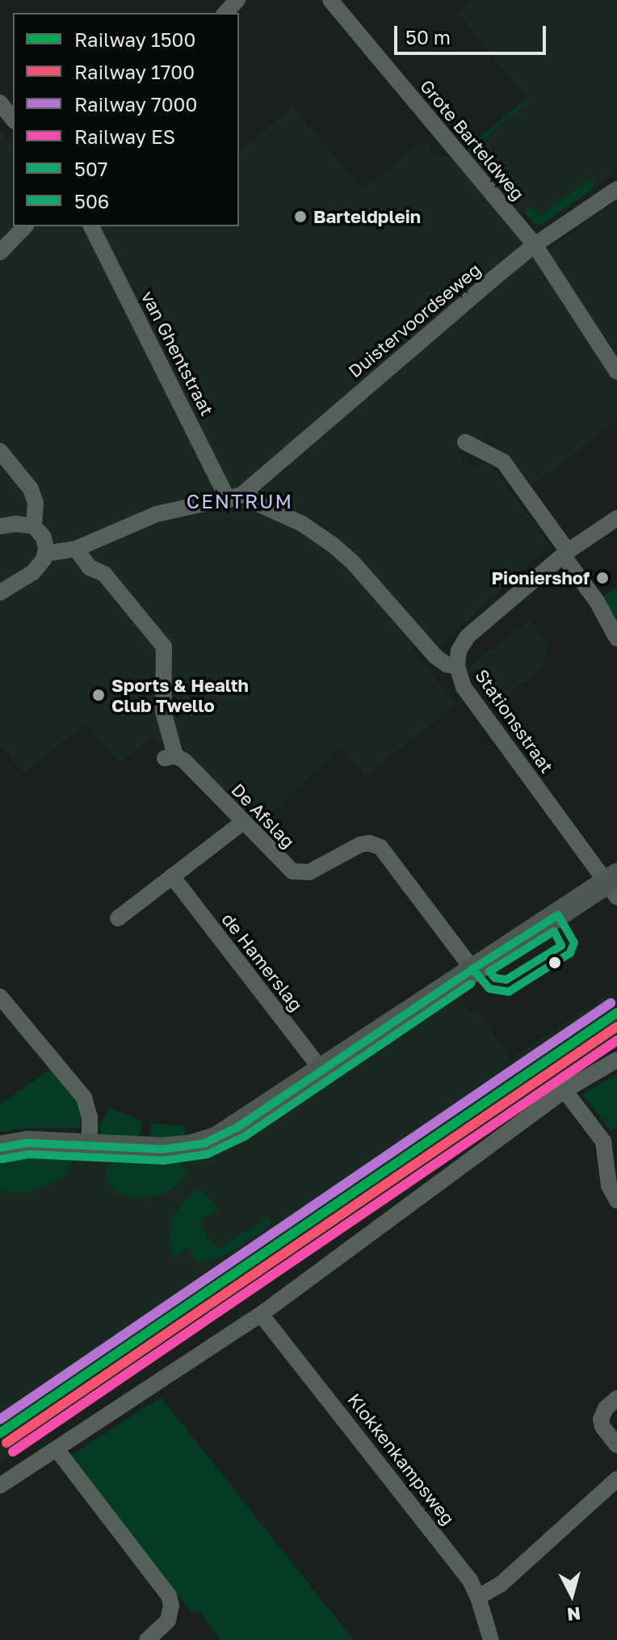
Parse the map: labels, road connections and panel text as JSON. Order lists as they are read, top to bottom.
{
  "streets": {
    "street": [
      "Grote Barteldweg",
      "Duistervoordseweg",
      "van Ghentstraat",
      "Stationsstraat",
      "De Afslag",
      "de Hamerslag",
      "Klokkenkampsweg"
    ]
  },
  "crossings": [
    ["Grote Barteldweg", "Duistervoordseweg"],
    ["Duistervoordseweg", "van Ghentstraat"],
    ["Duistervoordseweg", "Stationsstraat"],
    ["Duistervoordseweg", "De Afslag"]
  ],
  "districts": ["CENTRUM"],
  "places": ["Barteldplein", "Pioniershof", "Sports & Health Club Twello"],
  "lines": [
    "transit line 507",
    "transit line 506",
    "rail line 7000",
    "rail line 1500",
    "rail line 1700",
    "rail line ES"
  ],
  "legend": [
    "Railway 1500",
    "Railway 1700",
    "Railway 7000",
    "Railway ES",
    "507",
    "506"
  ],
  "scale_bar": "50 m",
  "north": "bottom"
}
